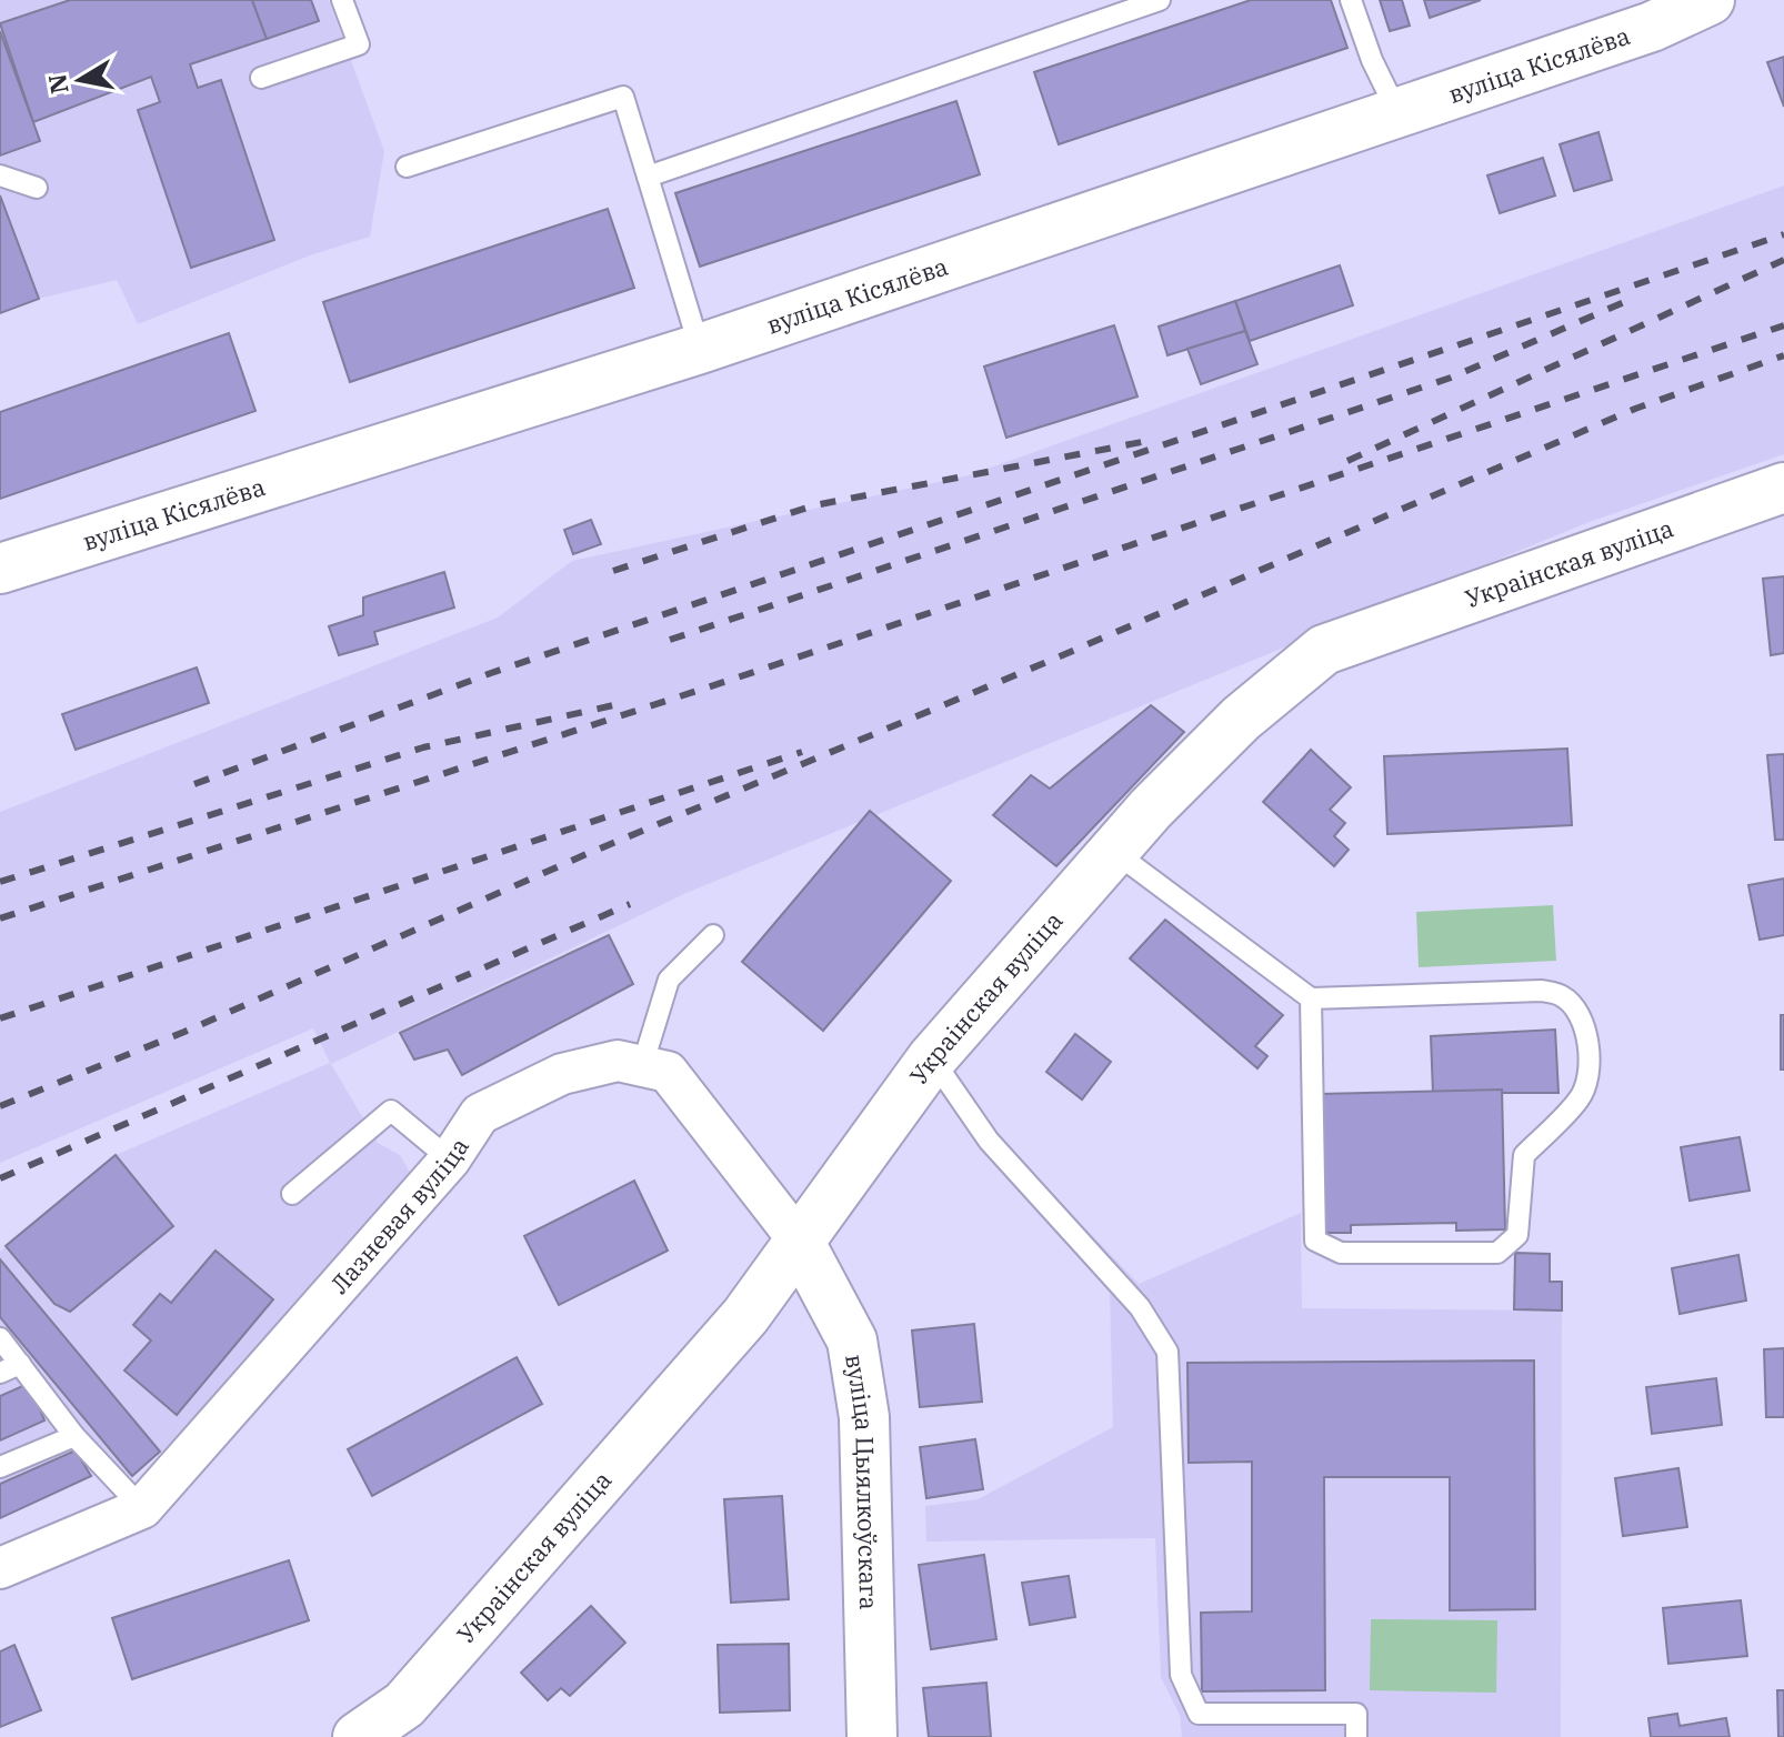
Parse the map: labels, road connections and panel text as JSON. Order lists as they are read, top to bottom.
{
  "streets": {
    "street": [
      "вуліца Кісялёва",
      "Украінская вуліца",
      "Лазневая вуліца",
      "вуліца Цыялкоўскага"
    ]
  },
  "crossings": [
    ["Украінская вуліца", "Лазневая вуліца"],
    ["Украінская вуліца", "вуліца Цыялкоўскага"],
    ["Лазневая вуліца", "вуліца Цыялкоўскага"]
  ],
  "north": "left"
}
